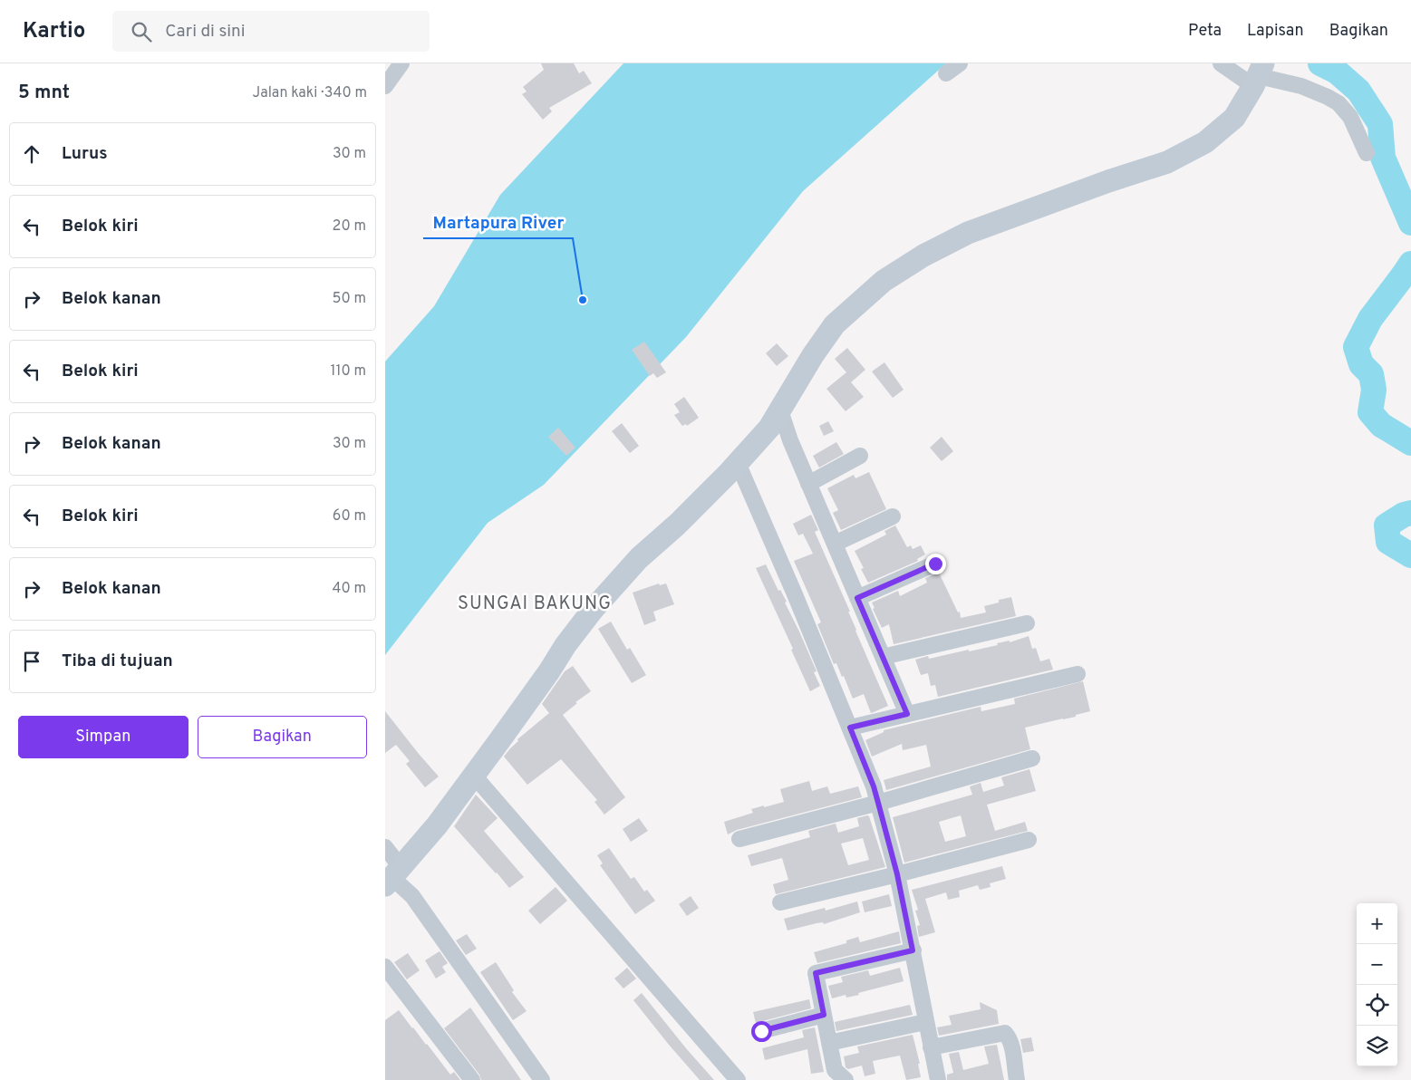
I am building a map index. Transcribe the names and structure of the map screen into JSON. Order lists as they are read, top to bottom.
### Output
{
  "districts": ["SUNGAI BAKUNG"],
  "places": ["Martapura River"],
  "page": {
    "header": "Kartio",
    "search": "Cari di sini",
    "nav": ["Peta", "Lapisan", "Bagikan"],
    "heading": ["5 mnt", "Jalan kaki · 340 m"],
    "list": [
      ["Lurus", "30 m"],
      ["Belok kiri", "20 m"],
      ["Belok kanan", "50 m"],
      ["Belok kiri", "110 m"],
      ["Belok kanan", "30 m"],
      ["Belok kiri", "60 m"],
      ["Belok kanan", "40 m"],
      "Tiba di tujuan"
    ],
    "buttons": ["Simpan", "Bagikan"],
    "map_buttons": ["+", "−"]
  }
}
